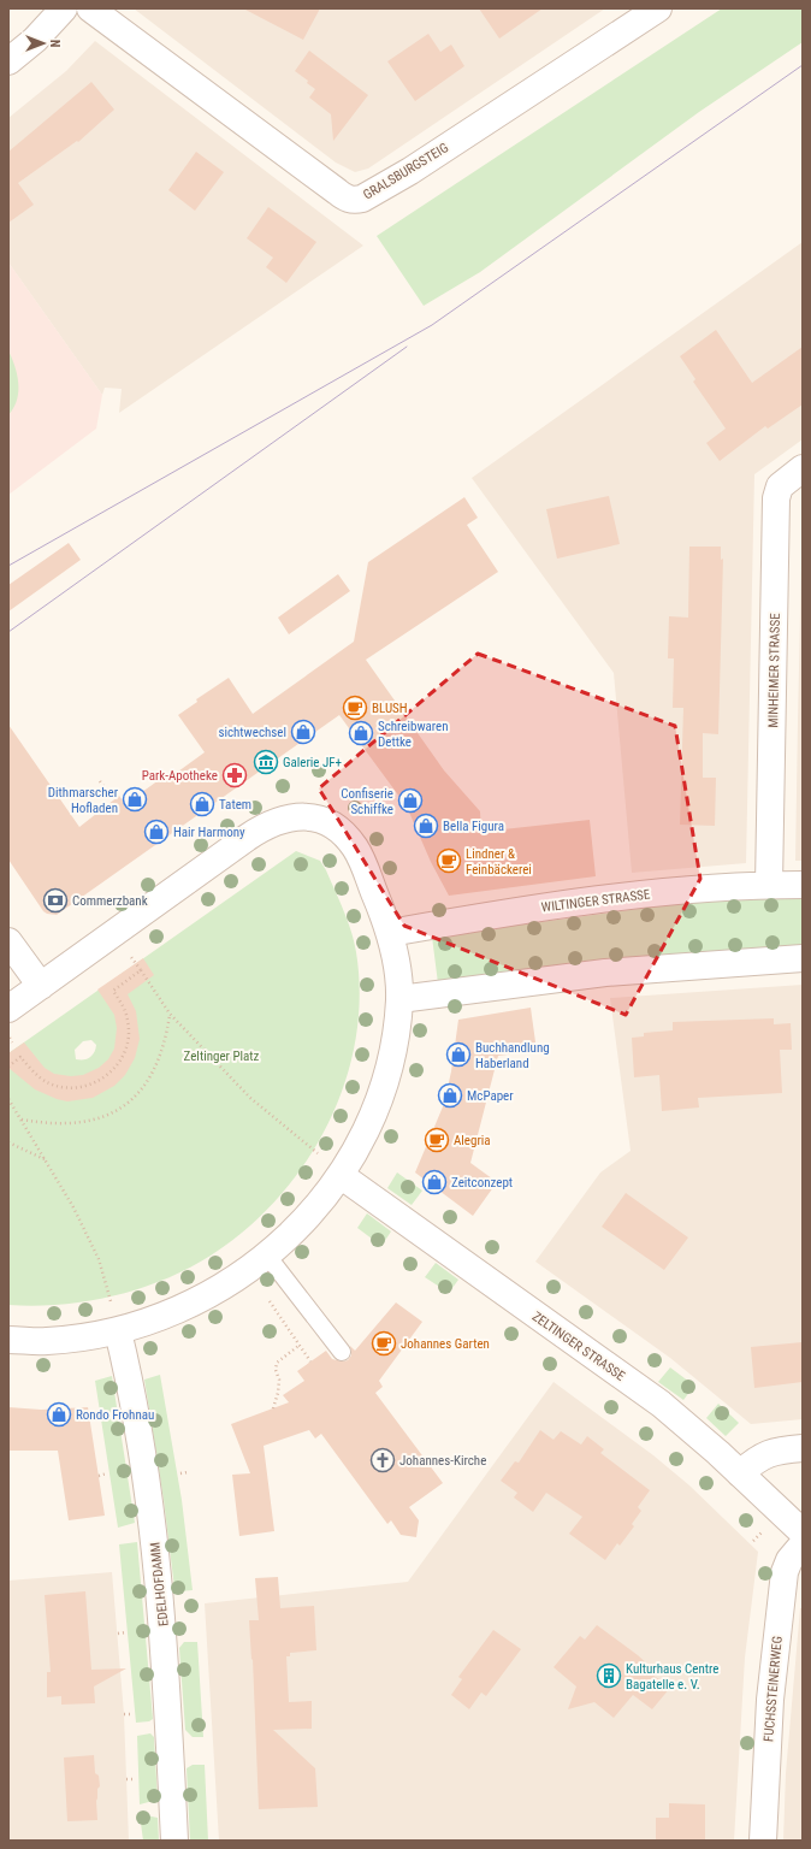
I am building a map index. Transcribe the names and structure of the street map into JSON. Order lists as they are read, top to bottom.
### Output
{
  "streets": {
    "street": [
      "GRALSBURGSTEIG",
      "MINHEIMER STRASSE",
      "WILTINGER STRASSE",
      "ZELTINGER STRASSE",
      "EDELHOFDAMM",
      "FUCHSSTEINERWEG"
    ]
  },
  "crossings": [
    ["MINHEIMER STRASSE", "WILTINGER STRASSE"]
  ],
  "parks": ["Zeltinger Platz"],
  "places": {
    "cafe": [
      "BLUSH",
      "Lindner & Feinbäckerei",
      "Alegria",
      "Johannes Garten"
    ],
    "shop": [
      "sichtwechsel",
      "Schreibwaren Dettke",
      "Dithmarscher Hofladen",
      "Confiserie Schiffke",
      "Tatem",
      "Bella Figura",
      "Hair Harmony",
      "Buchhandlung Haberland",
      "McPaper",
      "Zeitconzept",
      "Rondo Frohnau"
    ],
    "museum": ["Galerie JF+"],
    "pharmacy": ["Park-Apotheke"],
    "bank": ["Commerzbank"],
    "church": ["Johannes-Kirche"],
    "building": ["Kulturhaus Centre Bagatelle e. V."]
  },
  "north": "right"
}
